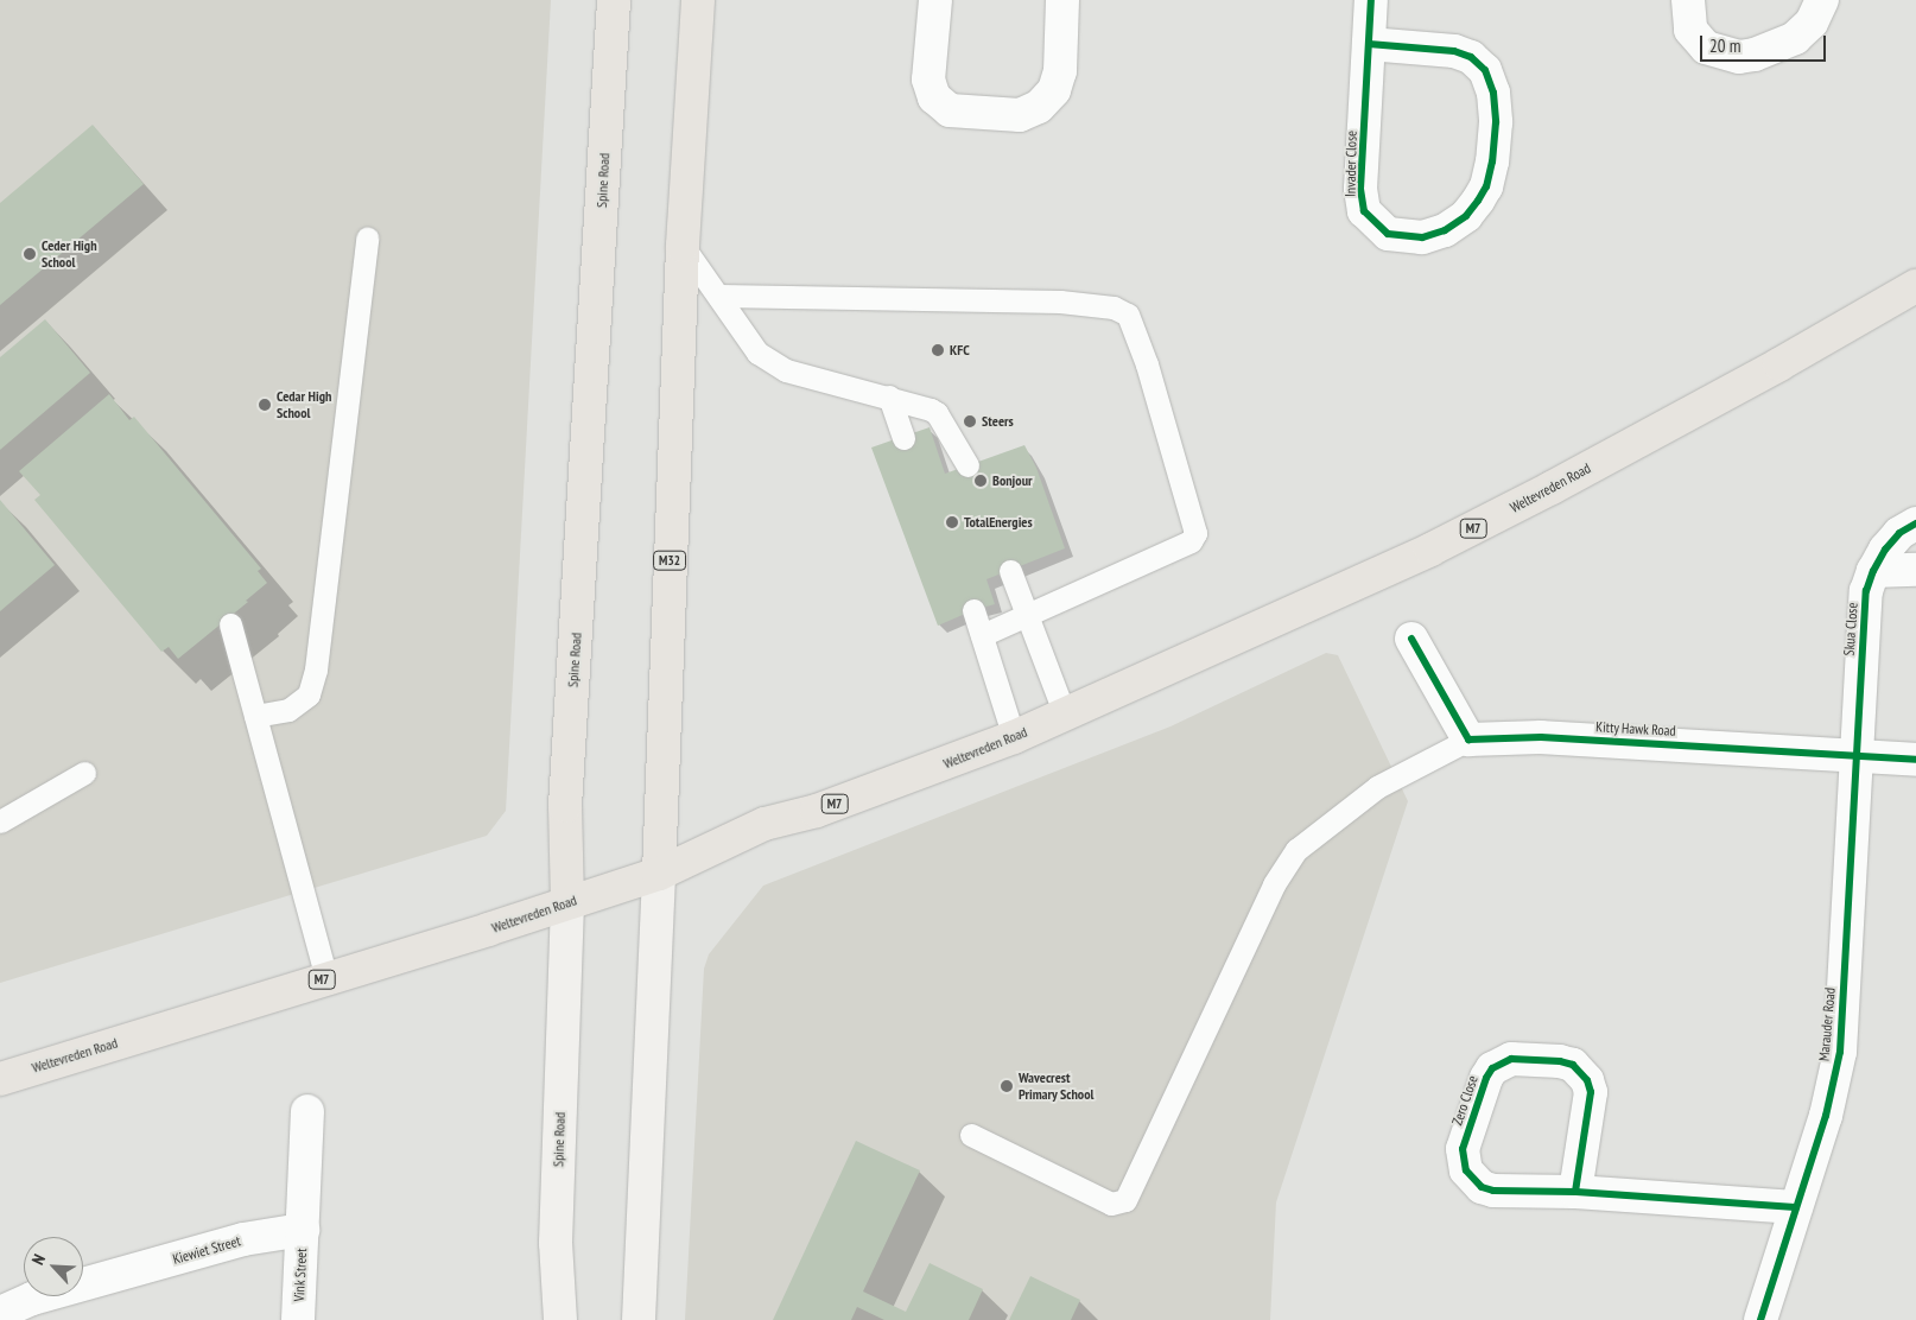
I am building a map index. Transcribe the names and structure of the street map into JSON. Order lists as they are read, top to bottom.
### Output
{
  "streets": {
    "main road": [
      "Spine Road",
      "Weltevreden Road",
      "M7",
      "M32"
    ],
    "street": [
      "Invader Close",
      "Skua Close",
      "Kitty Hawk Road",
      "Marauder Road",
      "Zero Close",
      "Kiewiet Street",
      "Vink Street"
    ]
  },
  "crossings": [
    ["Spine Road", "Weltevreden Road"],
    ["Weltevreden Road", "M32"],
    ["Skua Close", "Kitty Hawk Road"],
    ["Skua Close", "Marauder Road"],
    ["Kitty Hawk Road", "Marauder Road"],
    ["Marauder Road", "Zero Close"],
    ["Kiewiet Street", "Vink Street"]
  ],
  "places": [
    "Ceder High School",
    "KFC",
    "Cedar High School",
    "Steers",
    "Bonjour",
    "TotalEnergies",
    "Wavecrest Primary School"
  ],
  "scale_bar": "20 m",
  "north": "top left"
}
